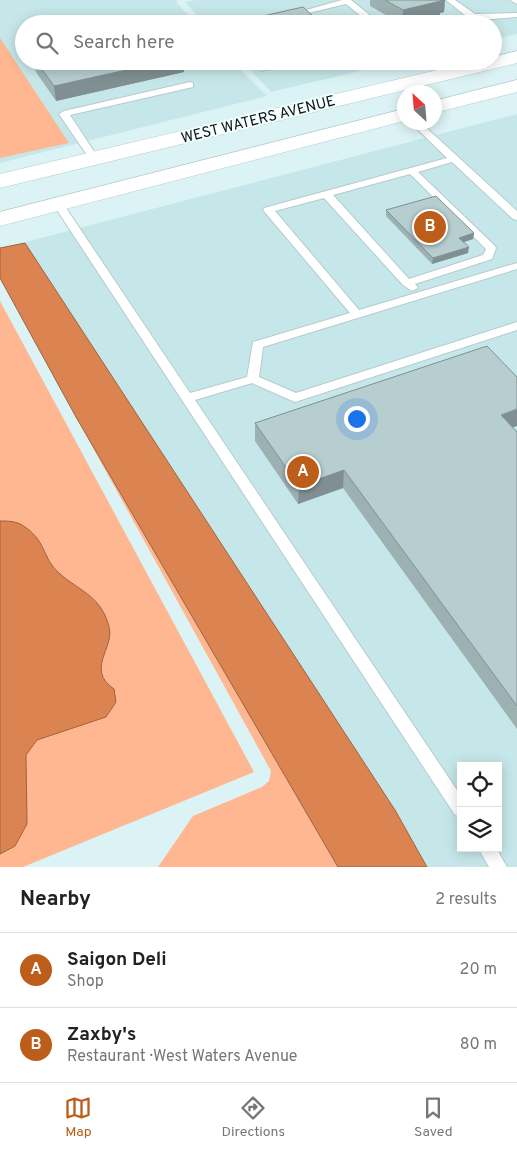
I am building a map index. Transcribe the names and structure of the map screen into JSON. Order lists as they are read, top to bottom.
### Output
{
  "streets": {
    "main road": ["WEST WATERS AVENUE"]
  },
  "north": "top left",
  "page": {
    "search": "Search here",
    "pins": ["B", "A"],
    "heading": ["Nearby", "2 results"],
    "list": [
      {
        "mark": "A",
        "name": "Saigon Deli",
        "note": "Shop",
        "value": "20 m"
      },
      {
        "mark": "B",
        "name": "Zaxby's",
        "note": "Restaurant · West Waters Avenue",
        "value": "80 m"
      }
    ],
    "nav": ["Map", "Directions", "Saved"]
  }
}
